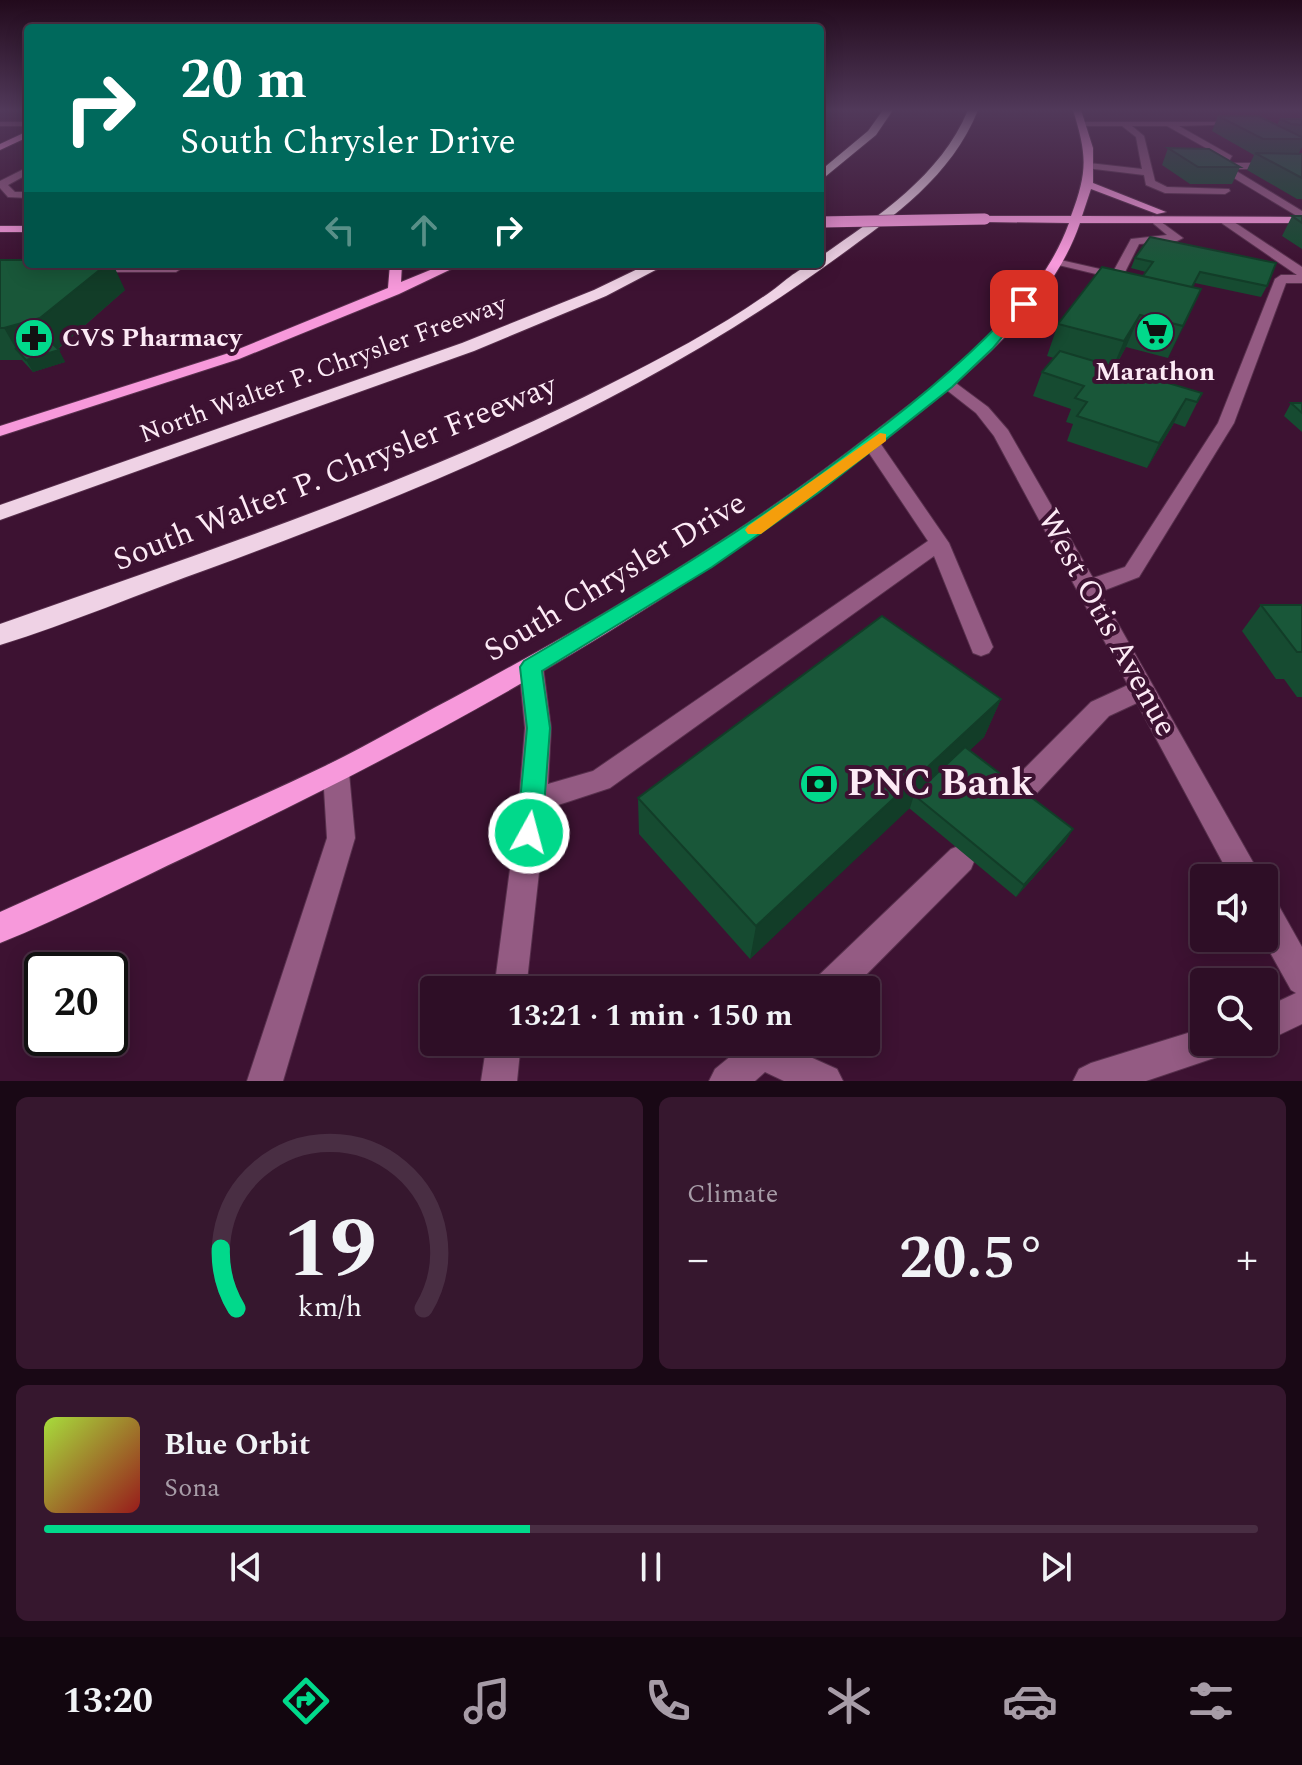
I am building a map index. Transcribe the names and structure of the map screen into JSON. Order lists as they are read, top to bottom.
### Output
{
  "streets": {
    "highway": ["North Walter P. Chrysler Freeway", "South Walter P. Chrysler Freeway"],
    "main road": ["South Chrysler Drive"],
    "street": ["West Otis Avenue"]
  },
  "crossings": [
    ["South Chrysler Drive", "West Otis Avenue"]
  ],
  "places": {
    "supermarket": ["Marathon"],
    "pharmacy": ["CVS Pharmacy"],
    "bank": ["PNC Bank"]
  },
  "page": {
    "turn": ["20 m", "South Chrysler Drive"],
    "limit": "20",
    "trip": "13:21 · 1 min · 150 m",
    "tile": "Climate",
    "heat": ["−", "20.5°", "+"],
    "song": ["Blue Orbit", "Sona"],
    "tabs": "13:20",
    "gauge": ["19", "km/h"]
  }
}
